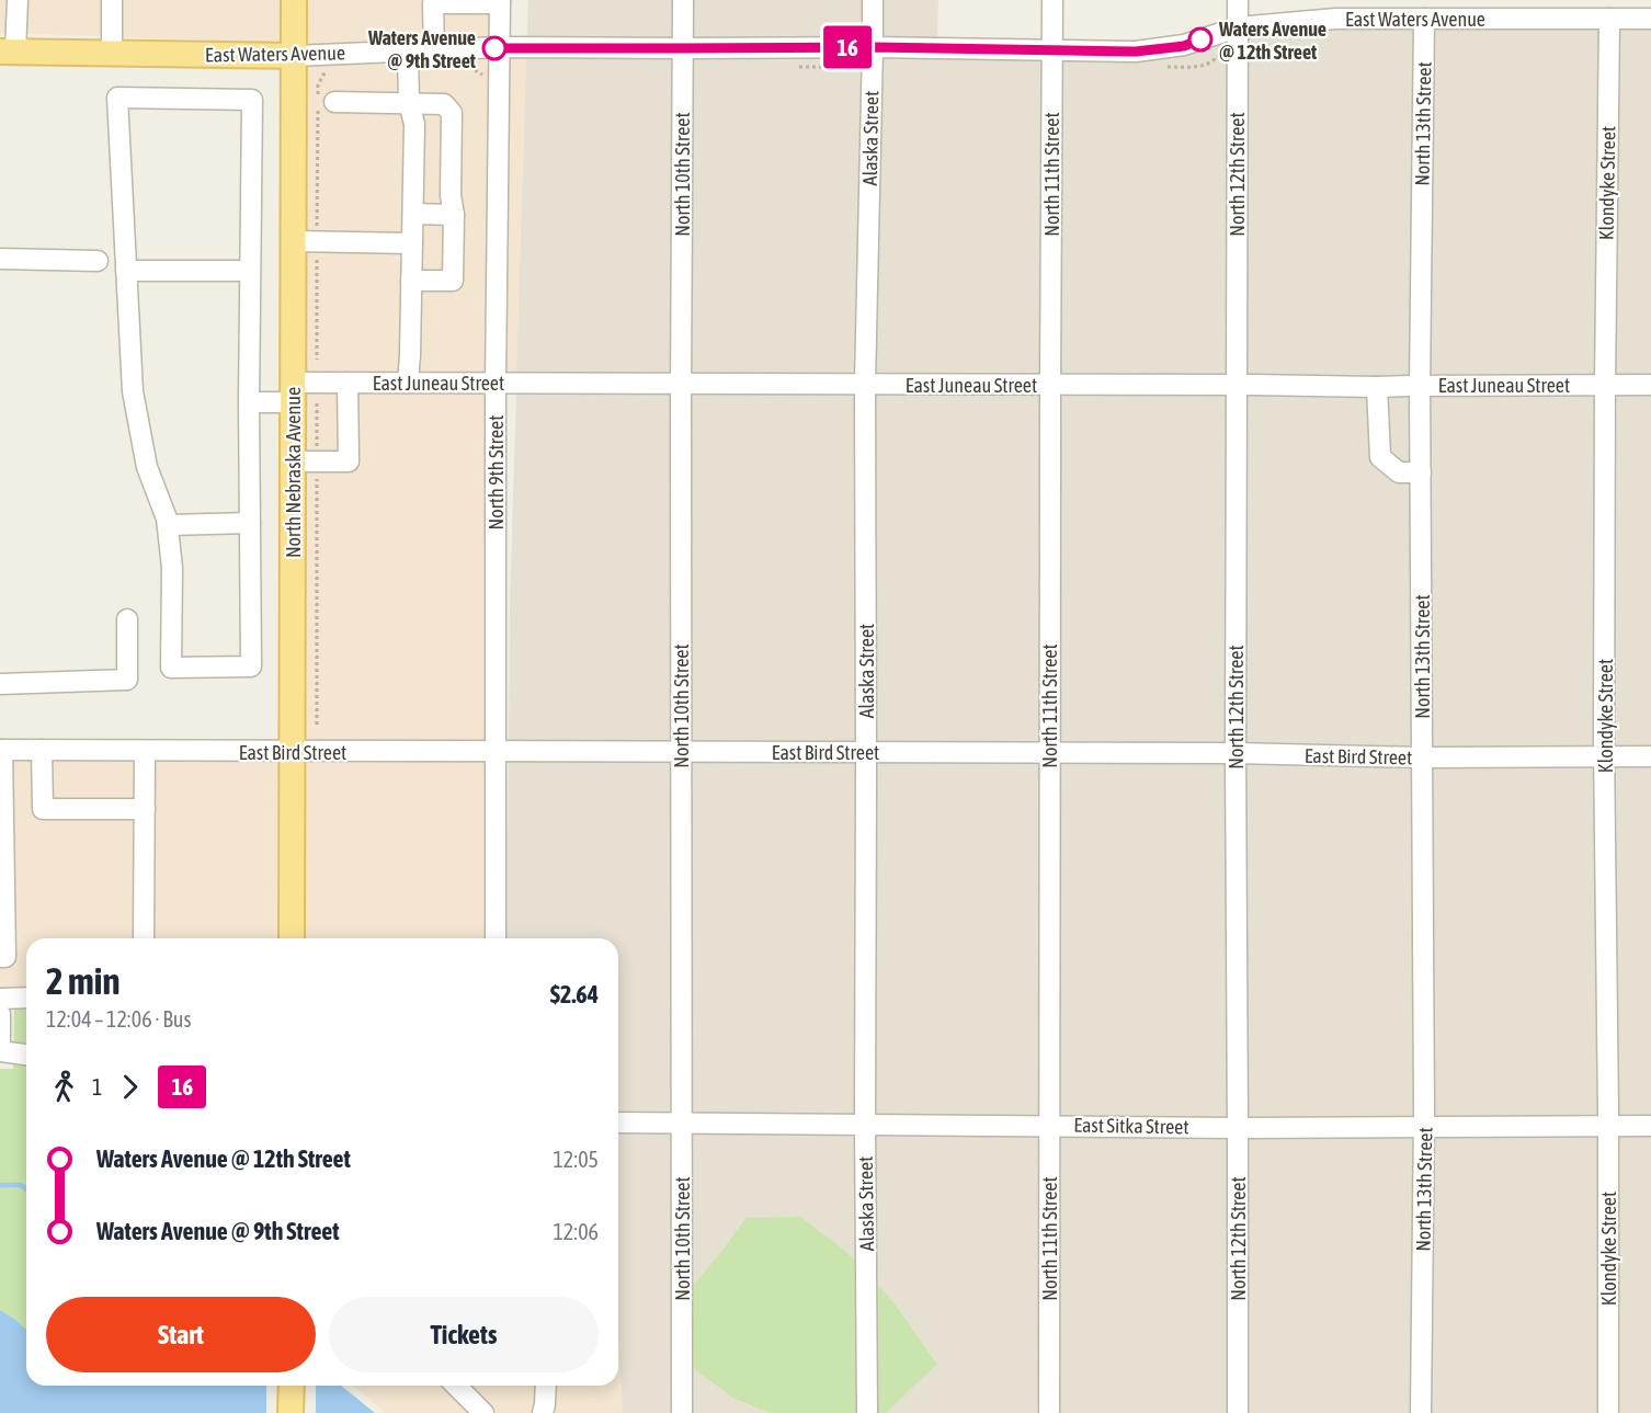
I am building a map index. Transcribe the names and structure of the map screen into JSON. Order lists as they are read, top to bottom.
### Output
{
  "streets": {
    "main road": ["East Waters Avenue", "North Nebraska Avenue"],
    "street": [
      "North 13th Street",
      "Alaska Street",
      "North 10th Street",
      "North 11th Street",
      "North 12th Street",
      "Klondyke Street",
      "East Juneau Street",
      "North 9th Street",
      "East Bird Street",
      "East Sitka Street"
    ]
  },
  "crossings": [
    ["East Waters Avenue", "North 13th Street"],
    ["East Waters Avenue", "Alaska Street"],
    ["East Waters Avenue", "North 10th Street"],
    ["East Waters Avenue", "North 11th Street"],
    ["East Waters Avenue", "North 12th Street"],
    ["East Waters Avenue", "Klondyke Street"],
    ["East Waters Avenue", "North Nebraska Avenue"],
    ["East Waters Avenue", "North 9th Street"],
    ["North 13th Street", "East Juneau Street"],
    ["North 13th Street", "East Bird Street"],
    ["North 13th Street", "East Sitka Street"],
    ["Alaska Street", "East Juneau Street"],
    ["Alaska Street", "East Bird Street"],
    ["Alaska Street", "East Sitka Street"],
    ["North 10th Street", "East Juneau Street"],
    ["North 10th Street", "East Bird Street"],
    ["North 10th Street", "East Sitka Street"],
    ["North 11th Street", "East Juneau Street"],
    ["North 11th Street", "East Bird Street"],
    ["North 11th Street", "East Sitka Street"],
    ["North 12th Street", "East Juneau Street"],
    ["North 12th Street", "East Bird Street"],
    ["North 12th Street", "East Sitka Street"],
    ["Klondyke Street", "East Juneau Street"],
    ["Klondyke Street", "East Bird Street"],
    ["Klondyke Street", "East Sitka Street"],
    ["East Juneau Street", "North Nebraska Avenue"],
    ["East Juneau Street", "North 9th Street"],
    ["North Nebraska Avenue", "East Bird Street"],
    ["North 9th Street", "East Bird Street"]
  ],
  "places": ["Waters Avenue @ 12th Street", "Waters Avenue @ 9th Street"],
  "lines": ["bus line 16"],
  "page": {
    "on_map": "16",
    "heading": ["2 min", "12:04 – 12:06 · Bus", "$2.64"],
    "legs": ["1", "16"],
    "list": [
      {
        "name": "Waters Avenue @ 12th Street",
        "value": "12:05"
      },
      {
        "name": "Waters Avenue @ 9th Street",
        "value": "12:06"
      }
    ],
    "buttons": ["Start", "Tickets"]
  }
}
